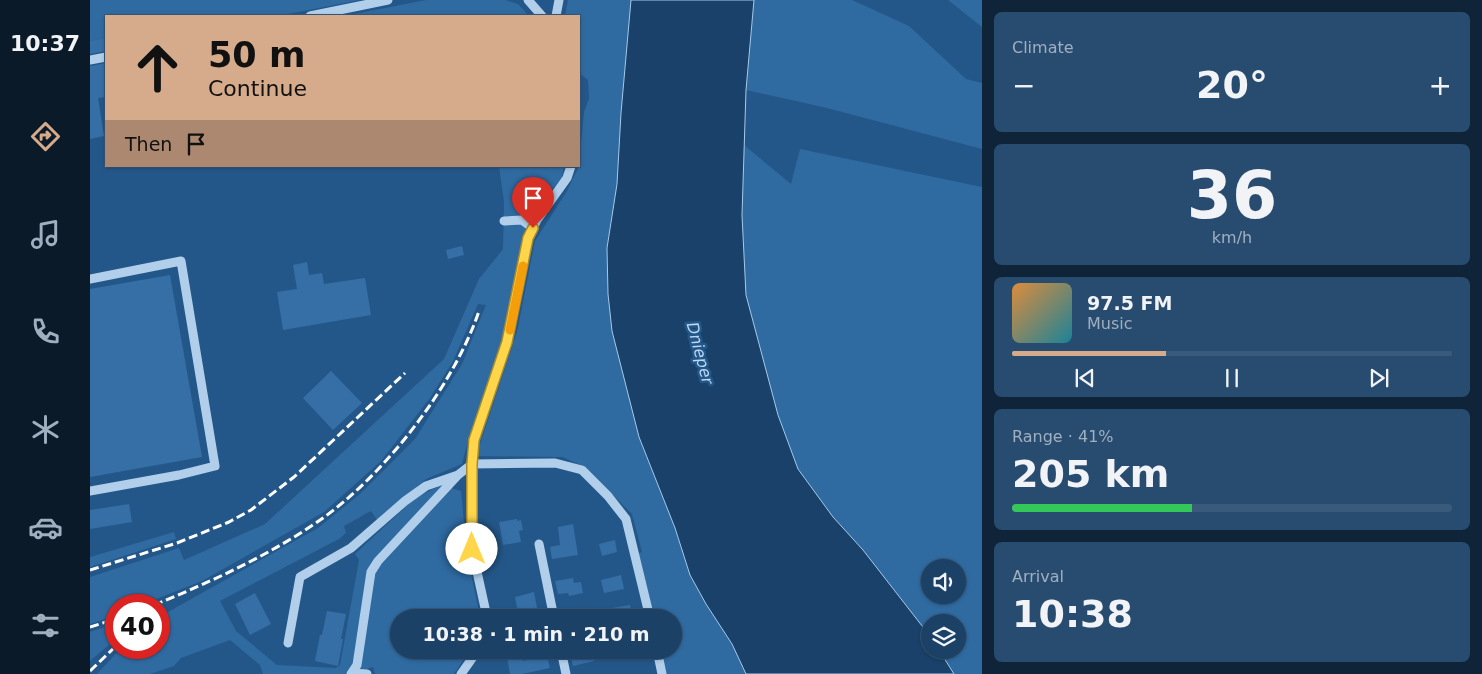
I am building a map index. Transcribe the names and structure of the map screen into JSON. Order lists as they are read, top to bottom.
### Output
{
  "water": ["Dnieper"],
  "page": {
    "tabs": "10:37",
    "tile": [
      "Climate",
      ["36", "km/h"],
      ["Range · 41%", "205 km"],
      ["Arrival", "10:38"]
    ],
    "turn": ["50 m", "Continue"],
    "heat": ["−", "20°", "+"],
    "then": "Then",
    "song": ["97.5 FM", "Music"],
    "limit": "40",
    "trip": "10:38 · 1 min · 210 m"
  }
}
